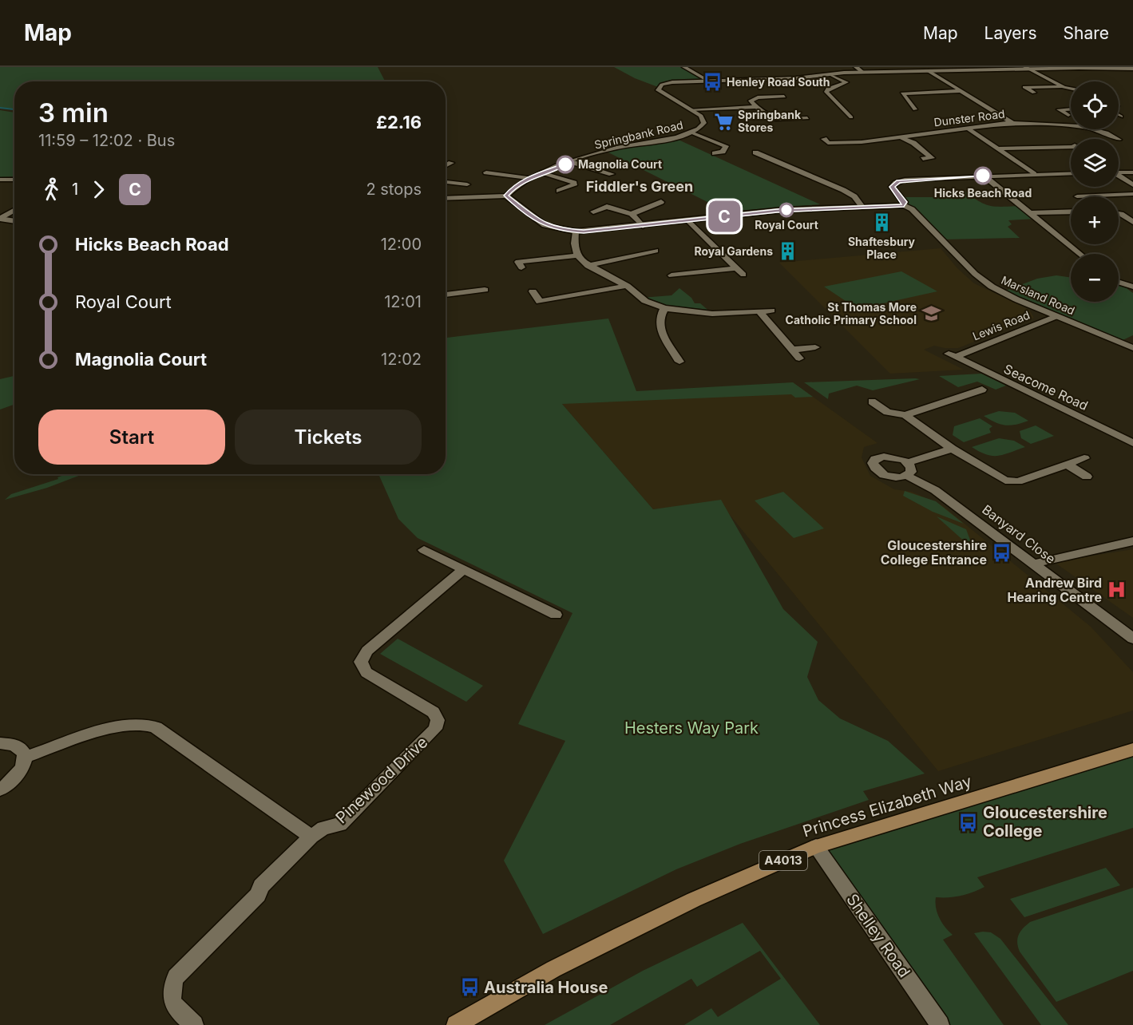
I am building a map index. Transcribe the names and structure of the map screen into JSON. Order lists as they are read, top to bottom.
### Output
{
  "streets": {
    "main road": ["Princess Elizabeth Way", "A4013"],
    "street": [
      "Dunster Road",
      "Springbank Road",
      "Marsland Road",
      "Lewis Road",
      "Seacome Road",
      "Banyard Close",
      "Pinewood Drive",
      "Shelley Road"
    ]
  },
  "crossings": [
    ["Dunster Road", "Springbank Road"],
    ["Marsland Road", "Lewis Road"],
    ["Lewis Road", "Seacome Road"],
    ["Princess Elizabeth Way", "Shelley Road"]
  ],
  "districts": ["Fiddler's Green"],
  "parks": ["Hesters Way Park"],
  "places": {
    "bus stop": [
      "Henley Road South",
      "Gloucestershire College Entrance",
      "Gloucestershire College",
      "Australia House"
    ],
    "supermarket": ["Springbank Stores"],
    "other": ["Magnolia Court", "Hicks Beach Road", "Royal Court"],
    "building": ["Shaftesbury Place", "Royal Gardens"],
    "school or university": ["St Thomas More Catholic Primary School"],
    "hospital": ["Andrew Bird Hearing Centre"]
  },
  "lines": ["bus line C"],
  "page": {
    "header": "Map",
    "nav": ["Map", "Layers", "Share"],
    "on_map": "C",
    "map_buttons": ["+", "−"],
    "heading": ["3 min", "11:59 – 12:02 · Bus", "£2.16"],
    "legs": ["1", "C", "2 stops"],
    "list": [
      {
        "name": "Hicks Beach Road",
        "value": "12:00"
      },
      {
        "name": "Royal Court",
        "value": "12:01"
      },
      {
        "name": "Magnolia Court",
        "value": "12:02"
      }
    ],
    "buttons": ["Start", "Tickets"]
  }
}
